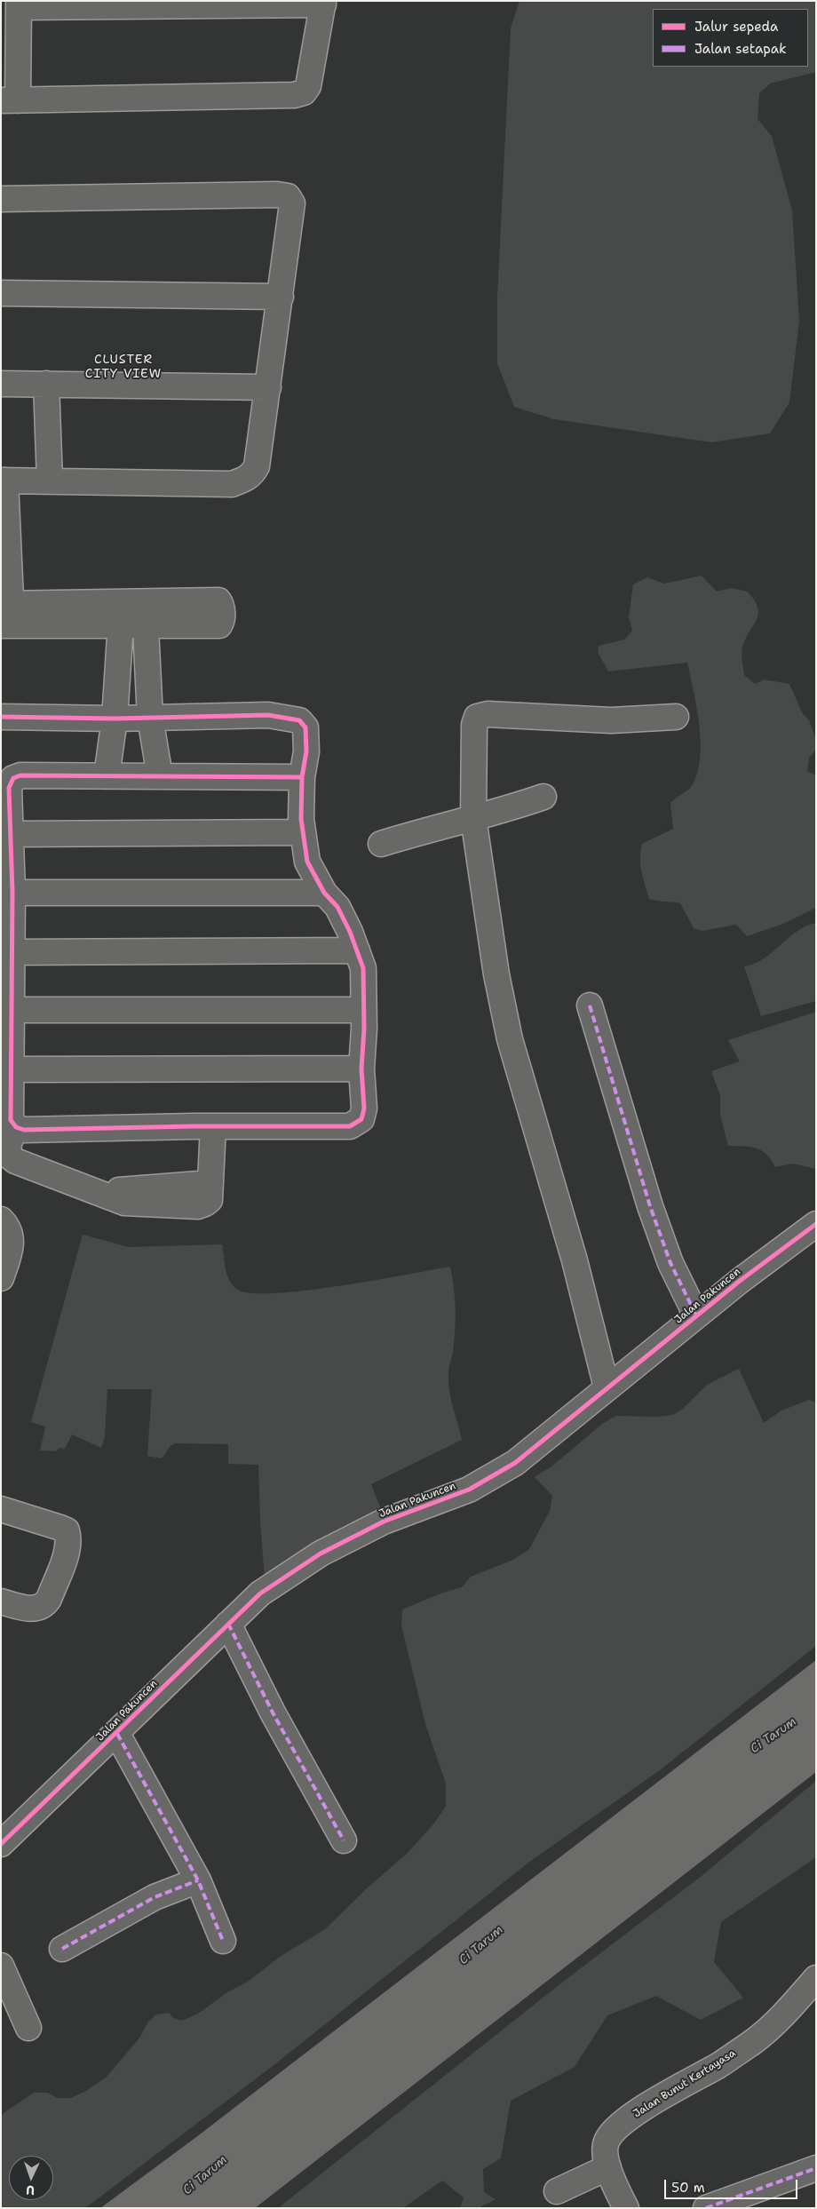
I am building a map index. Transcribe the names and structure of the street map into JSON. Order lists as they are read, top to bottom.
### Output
{
  "streets": {
    "street": ["Jalan Pakuncen", "Jalan Bunut Kertayasa"]
  },
  "districts": ["CLUSTER CITY VIEW"],
  "water": ["Ci Tarum"],
  "legend": ["Jalur sepeda", "Jalan setapak"],
  "scale_bar": "50 m",
  "north": "bottom"
}
